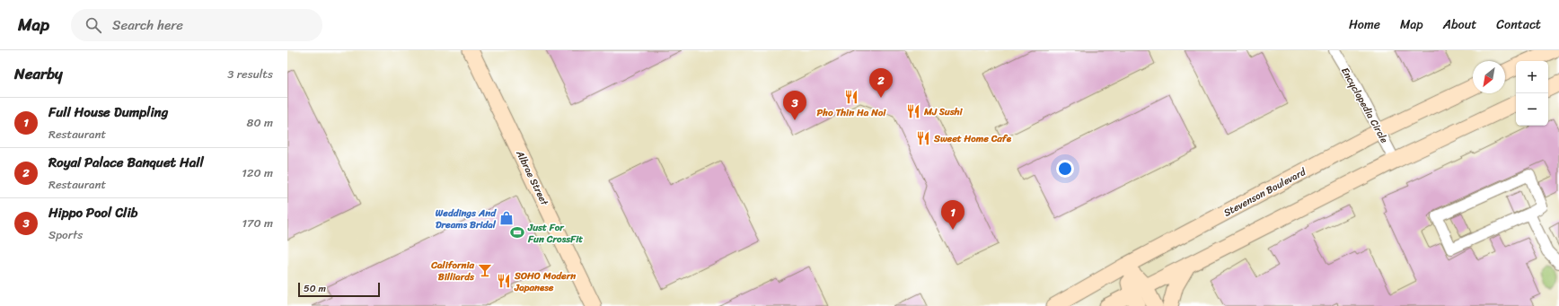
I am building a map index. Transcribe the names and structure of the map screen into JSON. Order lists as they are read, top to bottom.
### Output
{
  "streets": {
    "main road": ["Albrae Street", "Stevenson Boulevard"],
    "street": ["Encyclopedia Circle"]
  },
  "crossings": [
    ["Encyclopedia Circle", "Stevenson Boulevard"]
  ],
  "places": {
    "restaurant": [
      "Pho Thin Ha Noi",
      "MJ Sushi",
      "Sweet Home Cafe",
      "SOHO Modern Japanese"
    ],
    "shop": ["Weddings And Dreams Bridal"],
    "sports": ["Just For Fun CrossFit"],
    "bar": ["California Billiards"]
  },
  "scale_bar": "50 m",
  "north": "bottom left",
  "page": {
    "header": "Map",
    "search": "Search here",
    "nav": [
      "Home",
      "Map",
      "About",
      "Contact"
    ],
    "heading": ["Nearby", "3 results"],
    "map_buttons": ["+", "−"],
    "pins": ["2", "3", "1"],
    "list": [
      {
        "mark": "1",
        "name": "Full House Dumpling",
        "note": "Restaurant",
        "value": "80 m"
      },
      {
        "mark": "2",
        "name": "Royal Palace Banquet Hall",
        "note": "Restaurant",
        "value": "120 m"
      },
      {
        "mark": "3",
        "name": "Hippo Pool Clib",
        "note": "Sports",
        "value": "170 m"
      }
    ],
    "scale": "50 m"
  }
}
